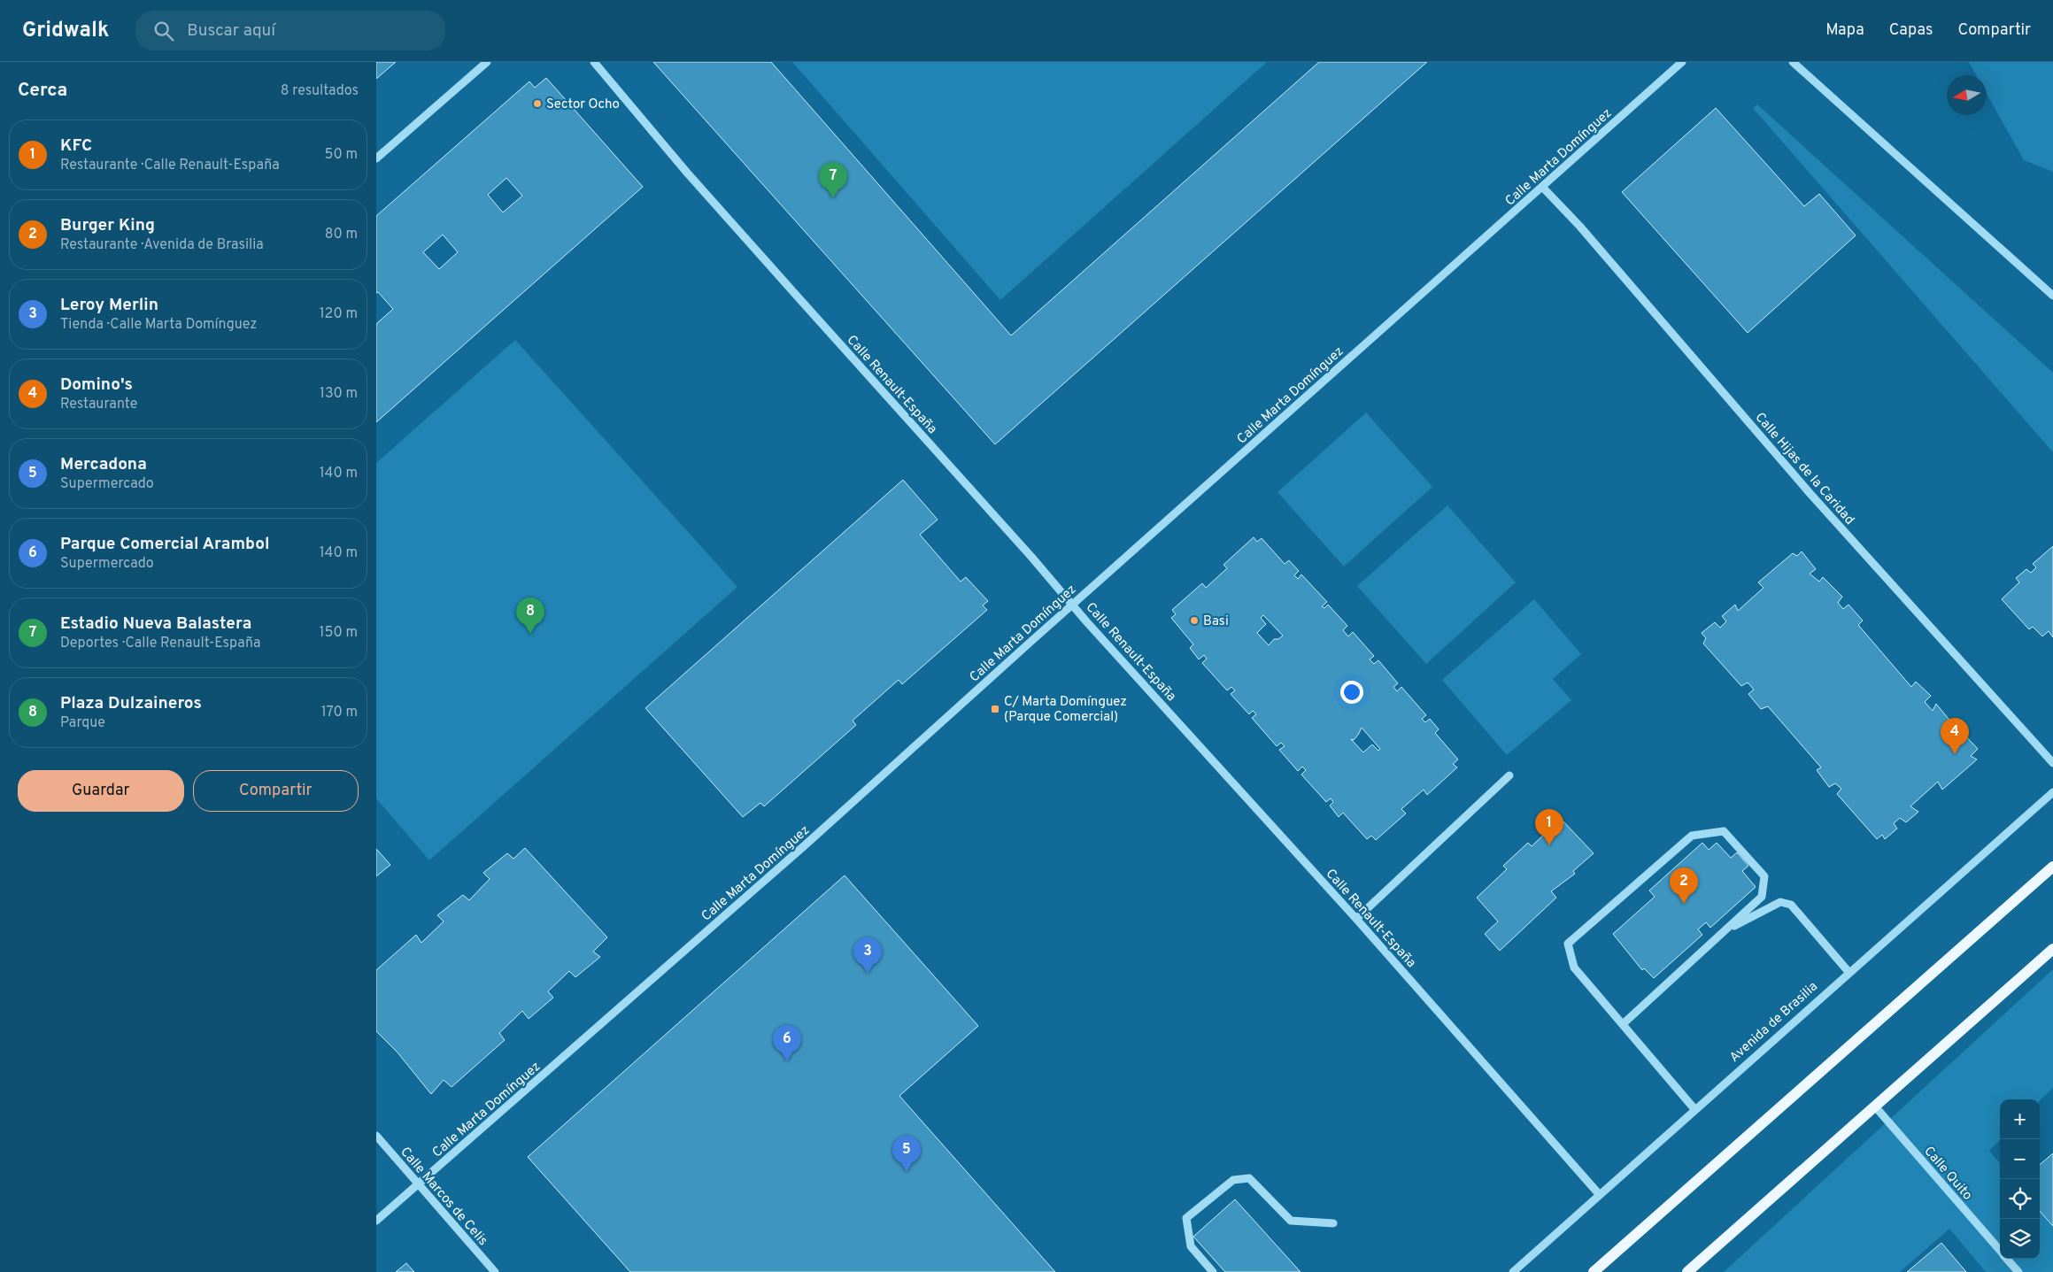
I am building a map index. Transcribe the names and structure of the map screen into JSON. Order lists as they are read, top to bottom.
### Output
{
  "streets": {
    "street": [
      "Calle Marta Domínguez",
      "Calle Renault-España",
      "Calle Hijas de la Caridad",
      "Avenida de Brasilia",
      "Calle Quito",
      "Calle Marcos de Celis"
    ]
  },
  "crossings": [
    ["Calle Marta Domínguez", "Calle Renault-España"],
    ["Calle Marta Domínguez", "Calle Hijas de la Caridad"],
    ["Calle Marta Domínguez", "Calle Marcos de Celis"],
    ["Calle Renault-España", "Avenida de Brasilia"]
  ],
  "places": {
    "other": ["Sector Ocho", "Basi"],
    "transit": ["C/ Marta Domínguez (Parque Comercial)"]
  },
  "north": "left",
  "page": {
    "header": "Gridwalk",
    "search": "Buscar aquí",
    "nav": ["Mapa", "Capas", "Compartir"],
    "heading": ["Cerca", "8 resultados"],
    "list": [
      {
        "mark": "1",
        "name": "KFC",
        "note": "Restaurante · Calle Renault-España",
        "value": "50 m"
      },
      {
        "mark": "2",
        "name": "Burger King",
        "note": "Restaurante · Avenida de Brasilia",
        "value": "80 m"
      },
      {
        "mark": "3",
        "name": "Leroy Merlin",
        "note": "Tienda · Calle Marta Domínguez",
        "value": "120 m"
      },
      {
        "mark": "4",
        "name": "Domino's",
        "note": "Restaurante",
        "value": "130 m"
      },
      {
        "mark": "5",
        "name": "Mercadona",
        "note": "Supermercado",
        "value": "140 m"
      },
      {
        "mark": "6",
        "name": "Parque Comercial Arambol",
        "note": "Supermercado",
        "value": "140 m"
      },
      {
        "mark": "7",
        "name": "Estadio Nueva Balastera",
        "note": "Deportes · Calle Renault-España",
        "value": "150 m"
      },
      {
        "mark": "8",
        "name": "Plaza Dulzaineros",
        "note": "Parque",
        "value": "170 m"
      }
    ],
    "pins": [
      "7",
      "8",
      "4",
      "1",
      "2",
      "3",
      "6",
      "5"
    ],
    "buttons": ["Guardar", "Compartir"],
    "map_buttons": ["+", "−"]
  }
}
